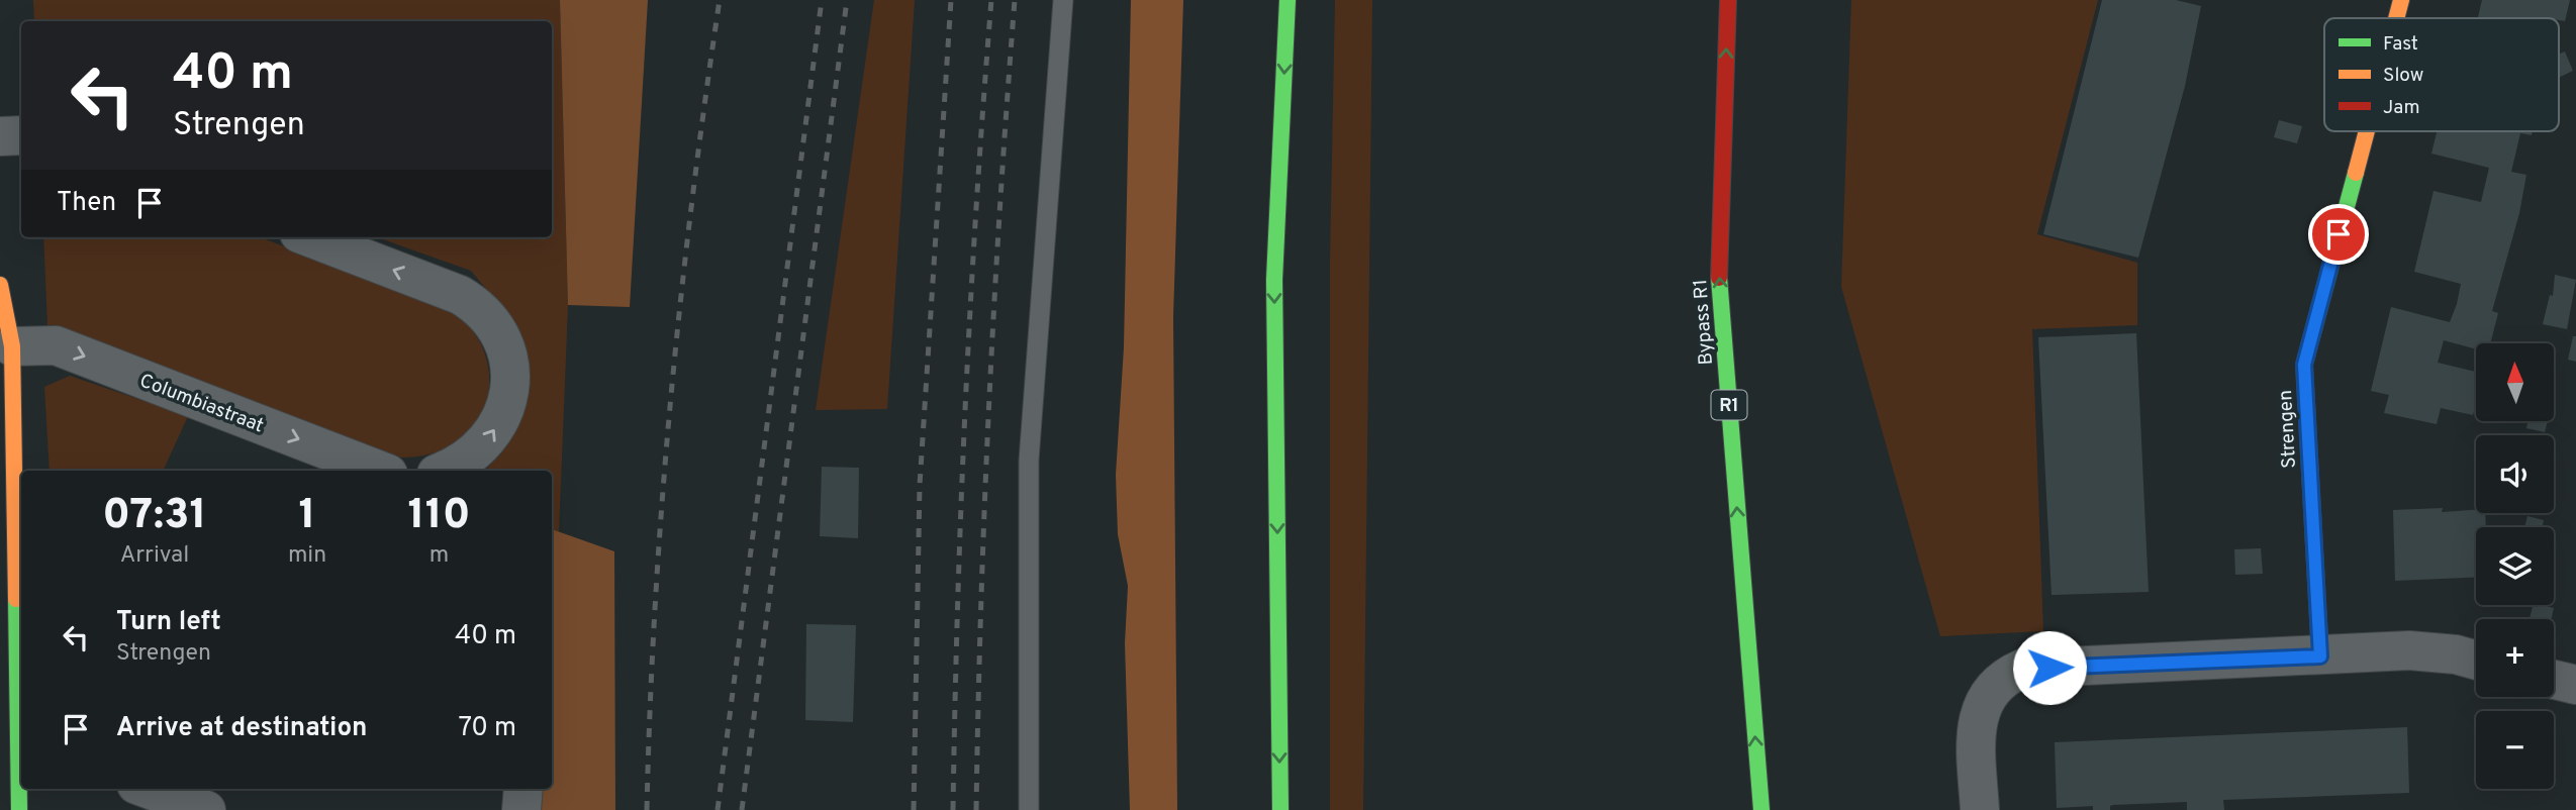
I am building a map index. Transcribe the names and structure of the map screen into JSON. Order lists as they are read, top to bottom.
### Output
{
  "streets": {
    "main road": ["Bypass R1", "R1", "Strengen"],
    "street": ["Columbiastraat"]
  },
  "one_way": ["Bypass R1", "Columbiastraat"],
  "legend": ["Fast", "Slow", "Jam"],
  "north": "top",
  "page": {
    "turn": ["40 m", "Strengen"],
    "then": "Then",
    "map_buttons": ["+", "−"],
    "eta": [
      "07:31",
      "Arrival",
      "1",
      "min",
      "110",
      "m"
    ],
    "list": [
      {
        "name": "Turn left",
        "note": "Strengen",
        "value": "40 m"
      },
      {
        "name": "Arrive at destination",
        "value": "70 m"
      }
    ]
  }
}
